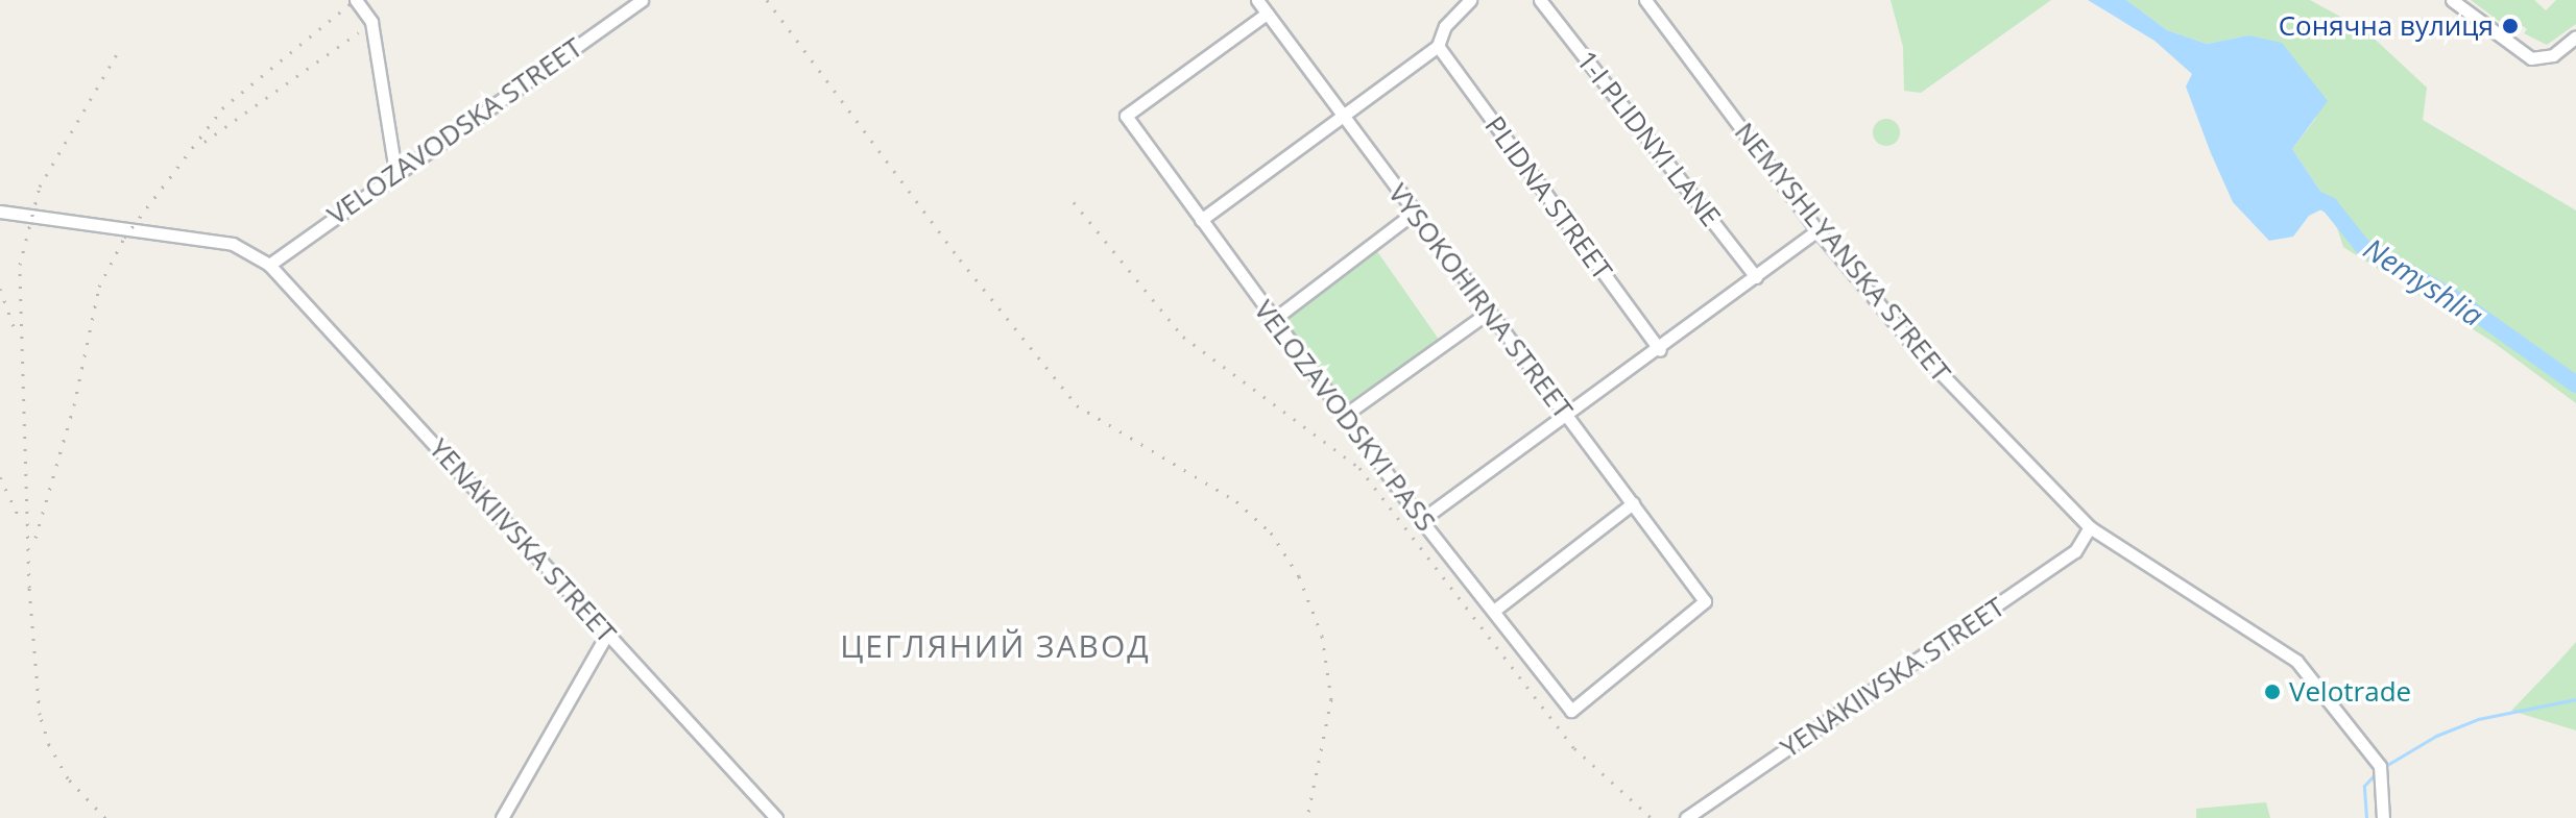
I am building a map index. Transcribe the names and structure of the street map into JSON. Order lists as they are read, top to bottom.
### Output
{
  "streets": {
    "street": [
      "VELOZAVODSKA STREET",
      "1-I PLIDNYI LANE",
      "PLIDNA STREET",
      "NEMYSHLYANSKA STREET",
      "VYSOKOHIRNA STREET",
      "VELOZAVODSKYI PASS",
      "YENAKIIVSKA STREET"
    ]
  },
  "crossings": [
    ["VELOZAVODSKA STREET", "YENAKIIVSKA STREET"],
    ["NEMYSHLYANSKA STREET", "YENAKIIVSKA STREET"],
    ["VYSOKOHIRNA STREET", "VELOZAVODSKYI PASS"]
  ],
  "districts": ["ЦЕГЛЯНИЙ ЗАВОД"],
  "water": ["Nemyshlia"],
  "places": ["Сонячна вулиця", "Velotrade"]
}
